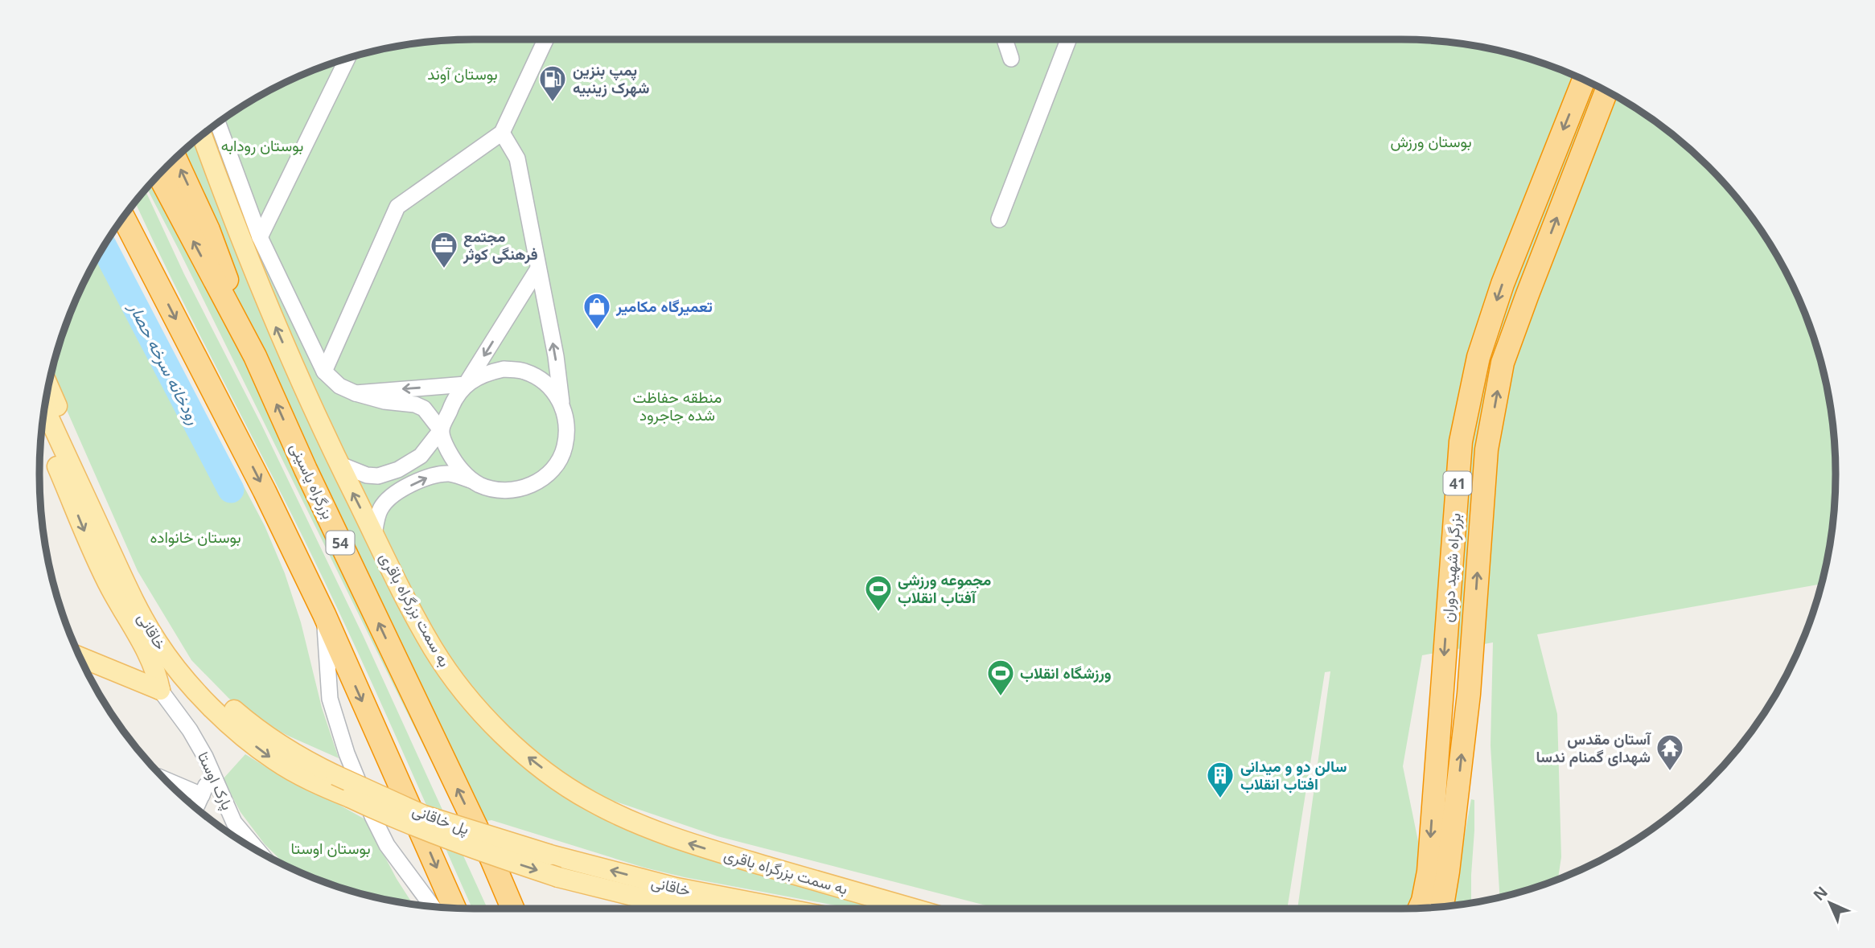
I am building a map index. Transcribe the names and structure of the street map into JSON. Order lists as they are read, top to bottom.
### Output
{
  "streets": {
    "highway": [
      "بزرگراه یاسینی",
      "41",
      "54",
      "بزرگراه شهید دوران"
    ],
    "main road": ["به سمت بزرگراه باقری", "خاقانی", "پل خاقانی"],
    "street": ["پارک اوستا"]
  },
  "crossings": [
    ["خاقانی", "پل خاقانی"]
  ],
  "one_way": ["به سمت بزرگراه باقری"],
  "water": ["رودخانه سرخه حصار"],
  "parks": [
    "بوستان آوند",
    "بوستان ورزش",
    "بوستان رودابه",
    "منطقه حفاظت شده جاجرود",
    "بوستان خانواده",
    "بوستان اوستا"
  ],
  "places": {
    "fuel station": ["پمپ بنزین شهرک زینبیه"],
    "office": ["مجتمع فرهنگی کوثر"],
    "shop": ["تعمیرگاه مکامیر"],
    "sports": ["مجموعه ورزشی آفتاب انقلاب", "ورزشگاه انقلاب"],
    "temple": ["آستان مقدس شهدای گمنام ندسا"],
    "building": ["سالن دو و میدانی افتاب انقلاب"]
  },
  "north": "top left"
}
